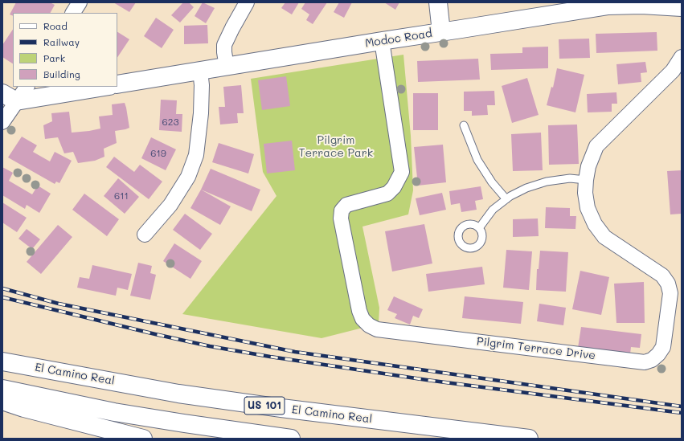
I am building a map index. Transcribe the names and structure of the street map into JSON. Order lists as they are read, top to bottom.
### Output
{
  "streets": {
    "main road": ["Modoc Road", "El Camino Real", "US 101"],
    "street": ["Pilgrim Terrace Drive"]
  },
  "crossings": [
    ["Modoc Road", "Pilgrim Terrace Drive"]
  ],
  "parks": ["Pilgrim Terrace Park"],
  "house_numbers": ["623", "619", "611"],
  "legend": [
    "Road",
    "Railway",
    "Park",
    "Building"
  ]
}
